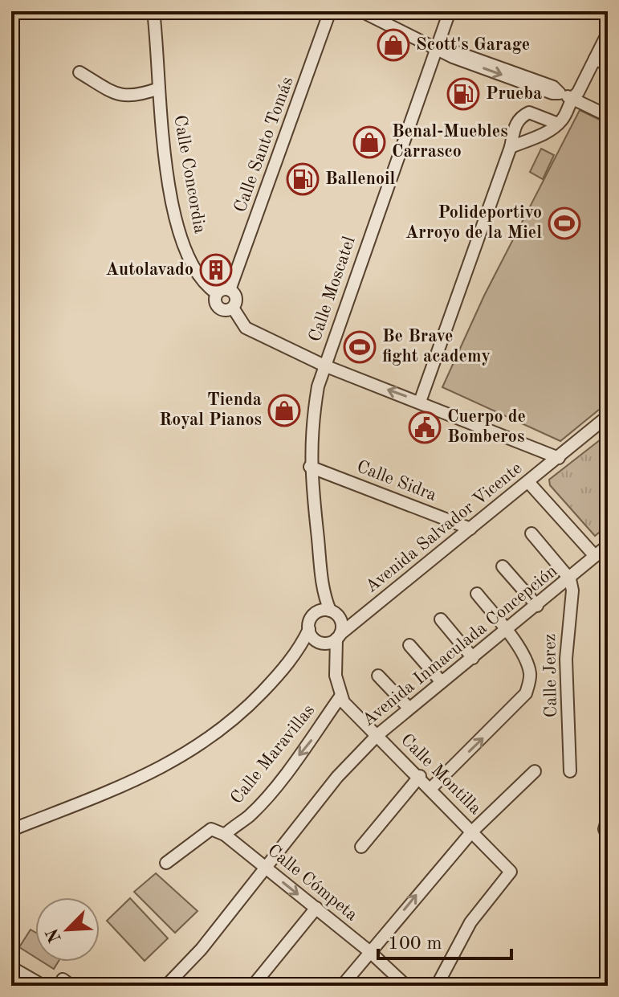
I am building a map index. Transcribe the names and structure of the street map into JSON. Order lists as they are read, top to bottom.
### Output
{
  "streets": {
    "street": [
      "Calle Santo Tomás",
      "Calle Concordia",
      "Calle Moscatel",
      "Calle Sidra",
      "Avenida Salvador Vicente",
      "Avenida Inmaculada Concepción",
      "Calle Jerez",
      "Calle Maravillas",
      "Calle Montilla",
      "Calle Cómpeta"
    ]
  },
  "crossings": [
    ["Calle Santo Tomás", "Calle Concordia"],
    ["Calle Moscatel", "Calle Sidra"],
    ["Calle Moscatel", "Avenida Salvador Vicente"],
    ["Calle Sidra", "Avenida Salvador Vicente"],
    ["Avenida Inmaculada Concepción", "Calle Jerez"],
    ["Avenida Inmaculada Concepción", "Calle Montilla"],
    ["Avenida Inmaculada Concepción", "Calle Cómpeta"],
    ["Calle Maravillas", "Calle Montilla"],
    ["Calle Maravillas", "Calle Cómpeta"]
  ],
  "places": {
    "shop": ["Scott's Garage", "Benal-Muebles Carrasco", "Tienda Royal Pianos"],
    "fuel station": ["Prueba", "Ballenoil"],
    "sports": ["Polideportivo Arroyo de la Miel", "Be Brave fight academy"],
    "building": ["Autolavado"],
    "public building": ["Cuerpo de Bomberos"]
  },
  "scale_bar": "100 m",
  "north": "bottom left"
}
